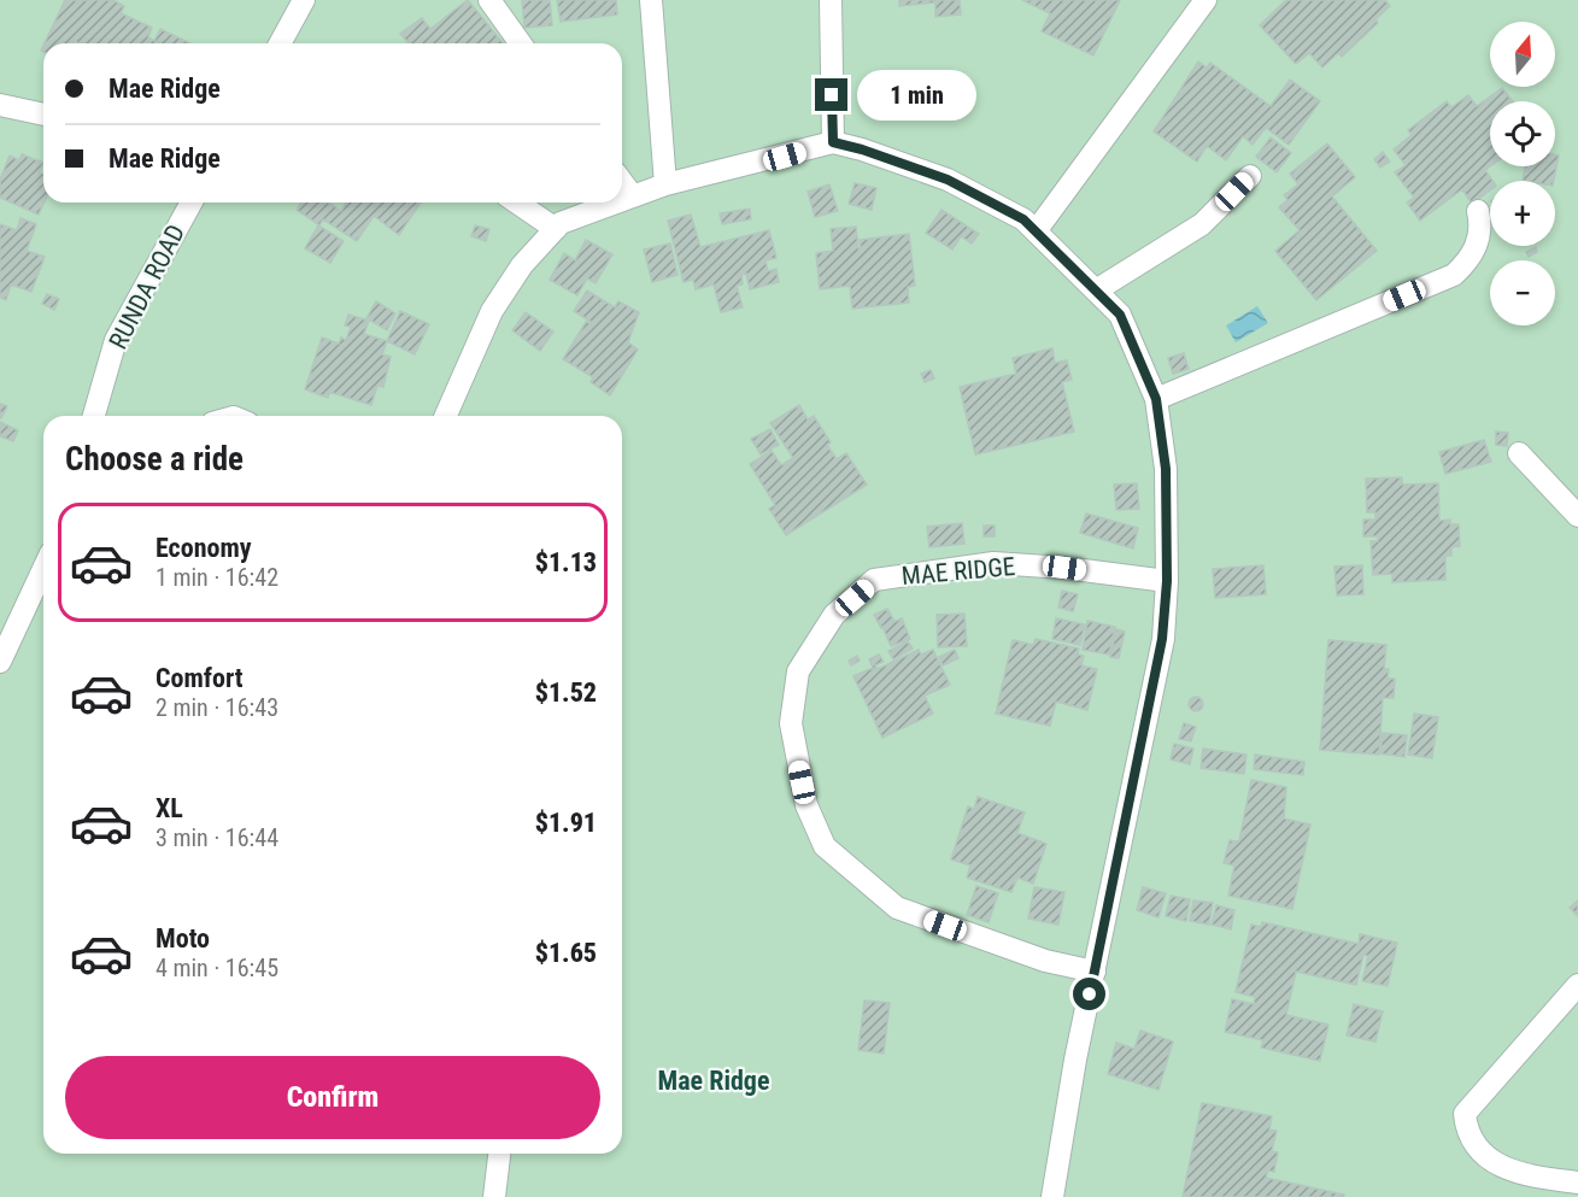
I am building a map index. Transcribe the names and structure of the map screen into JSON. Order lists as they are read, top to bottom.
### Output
{
  "streets": {
    "street": ["RUNDA ROAD", "MAE RIDGE"]
  },
  "districts": ["Mae Ridge"],
  "north": "top",
  "page": {
    "map_buttons": ["+", "−"],
    "banner": ["Mae Ridge", "Mae Ridge"],
    "bubble": "1 min",
    "heading": "Choose a ride",
    "list": [
      {
        "name": "Economy",
        "note": "1 min · 16:42",
        "value": "$1.13"
      },
      {
        "name": "Comfort",
        "note": "2 min · 16:43",
        "value": "$1.52"
      },
      {
        "name": "XL",
        "note": "3 min · 16:44",
        "value": "$1.91"
      },
      {
        "name": "Moto",
        "note": "4 min · 16:45",
        "value": "$1.65"
      }
    ],
    "buttons": "Confirm"
  }
}
